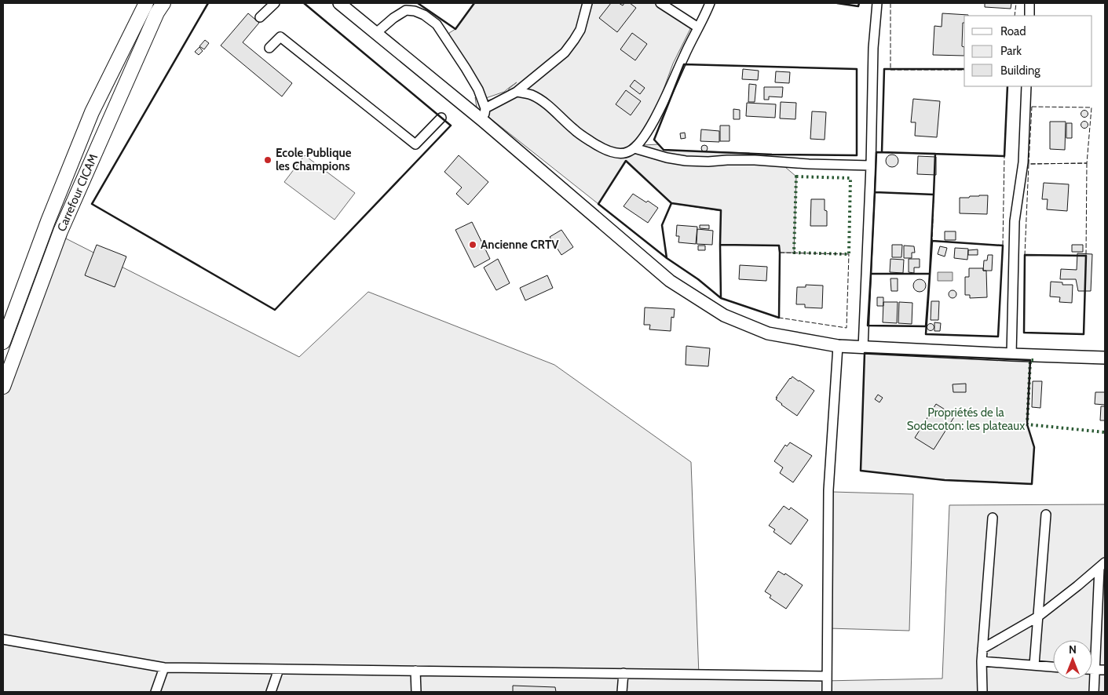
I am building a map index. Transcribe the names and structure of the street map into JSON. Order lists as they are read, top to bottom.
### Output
{
  "streets": {
    "main road": ["Carrefour CICAM"]
  },
  "parks": ["Propriétés de la Sodecoton: les plateaux"],
  "places": ["Ecole Publique les Champions", "Ancienne CRTV"],
  "legend": ["Road", "Park", "Building"],
  "north": "top"
}
